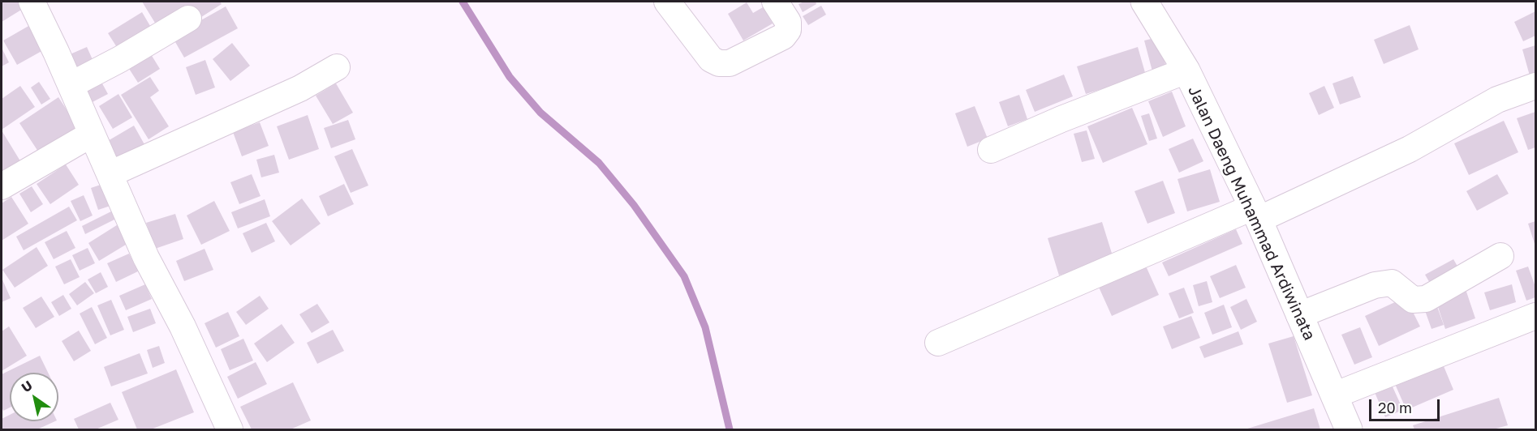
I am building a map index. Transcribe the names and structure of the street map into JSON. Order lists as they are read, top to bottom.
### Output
{
  "streets": {
    "main road": ["Jalan Daeng Muhammad Ardiwinata"]
  },
  "scale_bar": "20 m",
  "north": "top left"
}
